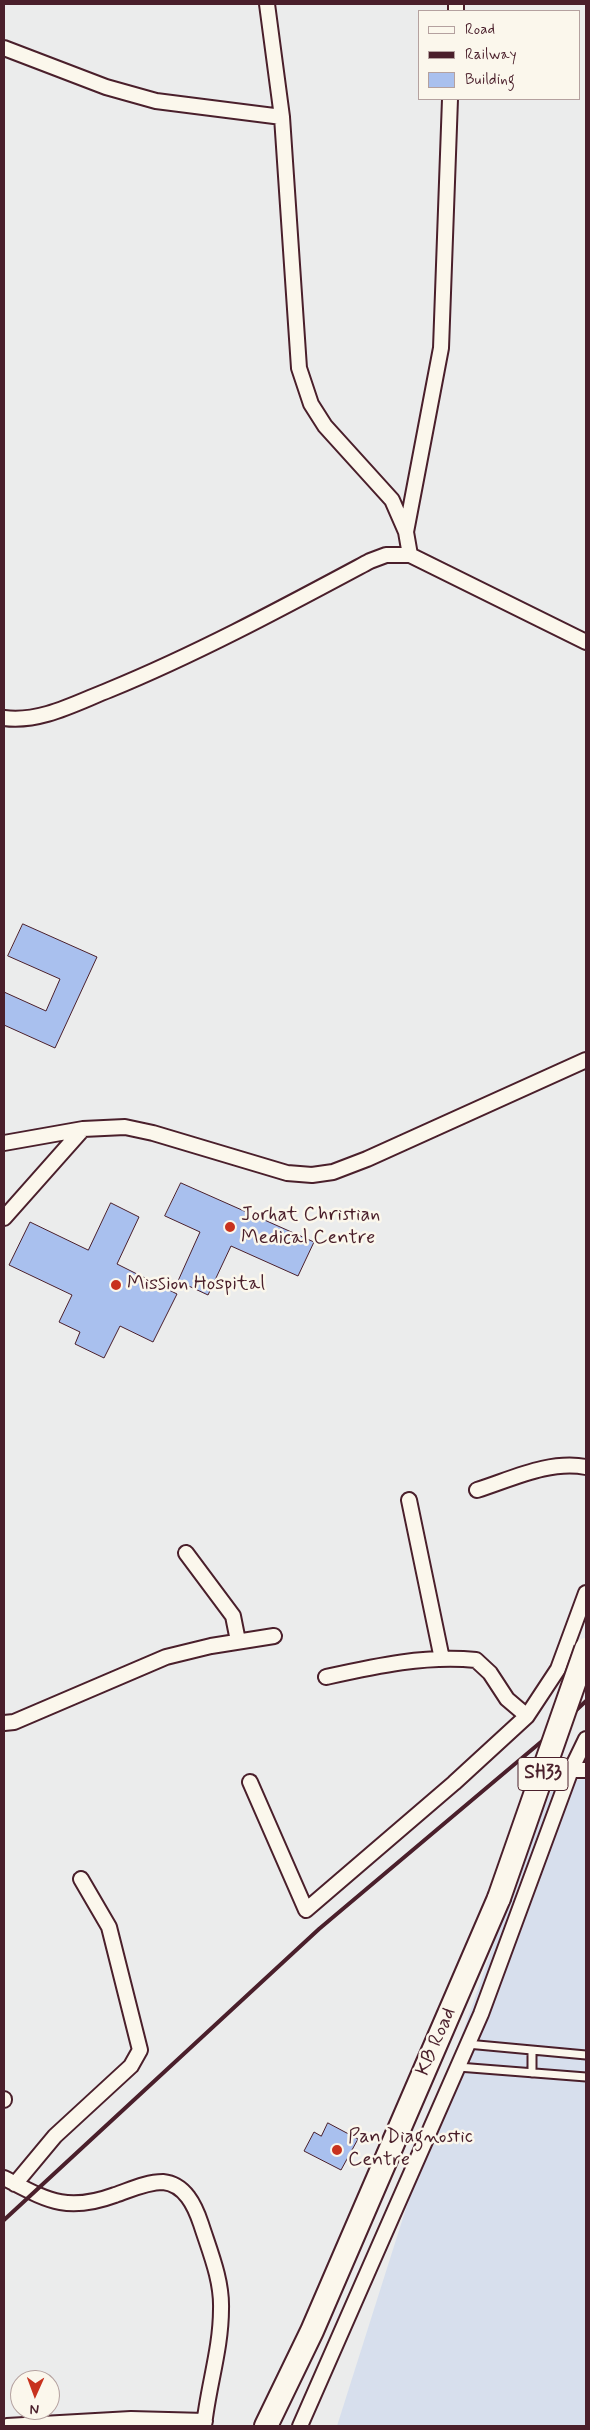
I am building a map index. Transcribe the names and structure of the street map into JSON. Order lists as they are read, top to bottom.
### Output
{
  "streets": {
    "main road": ["SH33", "KB Road"]
  },
  "places": ["Jorhat Christian Medical Centre", "Mission Hospital", "Pan Diagnostic Centre"],
  "legend": ["Road", "Railway", "Building"],
  "north": "bottom"
}
